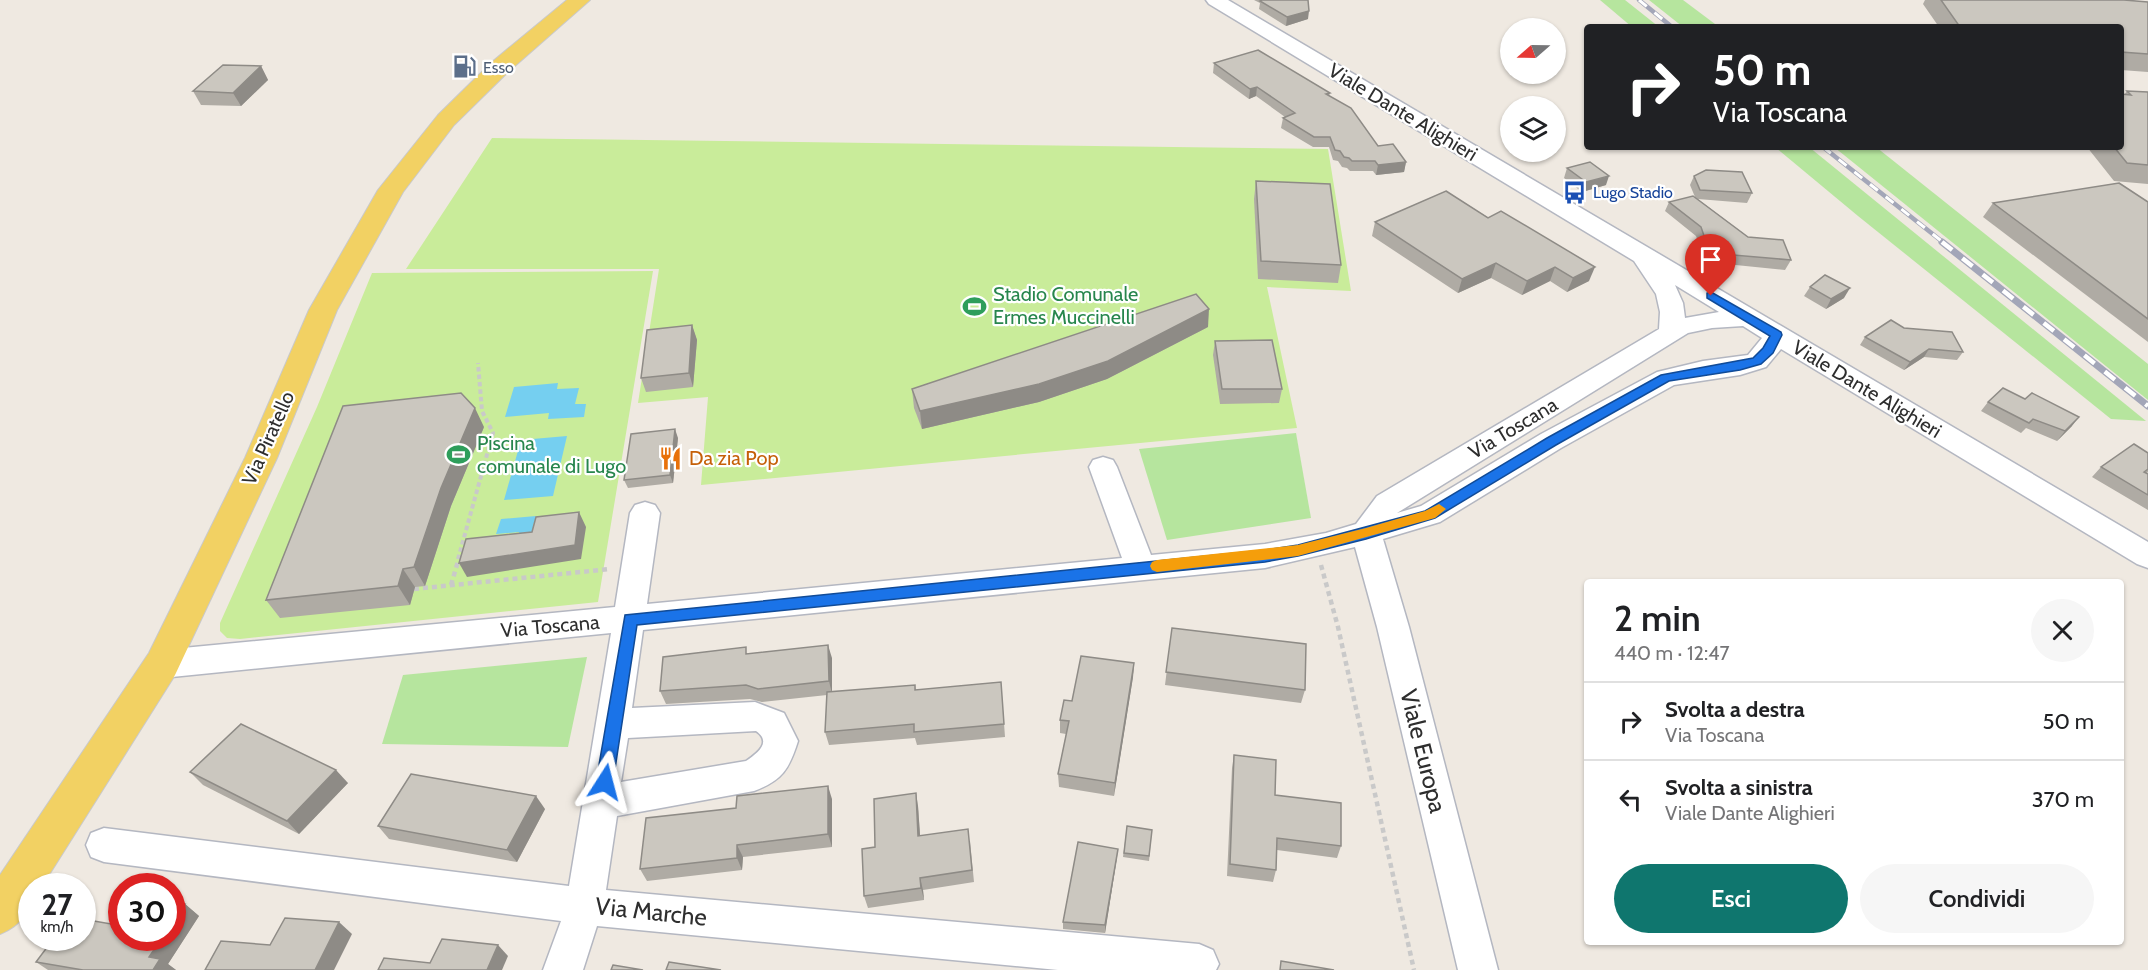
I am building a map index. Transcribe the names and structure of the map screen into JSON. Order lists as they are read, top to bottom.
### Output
{
  "streets": {
    "main road": ["Via Piratello"],
    "street": [
      "Viale Dante Alighieri",
      "Via Toscana",
      "Viale Europa",
      "Via Marche"
    ]
  },
  "crossings": [
    ["Viale Dante Alighieri", "Via Toscana"],
    ["Via Toscana", "Via Piratello"],
    ["Via Toscana", "Viale Europa"]
  ],
  "places": {
    "fuel station": ["Esso"],
    "bus stop": ["Lugo Stadio"],
    "sports": ["Stadio Comunale Ermes Muccinelli", "Piscina comunale di Lugo"],
    "restaurant": ["Da zia Pop"]
  },
  "north": "left",
  "page": {
    "turn": ["50 m", "Via Toscana"],
    "heading": ["2 min", "440 m · 12:47"],
    "list": [
      {
        "name": "Svolta a destra",
        "note": "Via Toscana",
        "value": "50 m"
      },
      {
        "name": "Svolta a sinistra",
        "note": "Viale Dante Alighieri",
        "value": "370 m"
      }
    ],
    "buttons": ["Esci", "Condividi"],
    "speed": "27 km/h",
    "limit": "30"
  }
}
